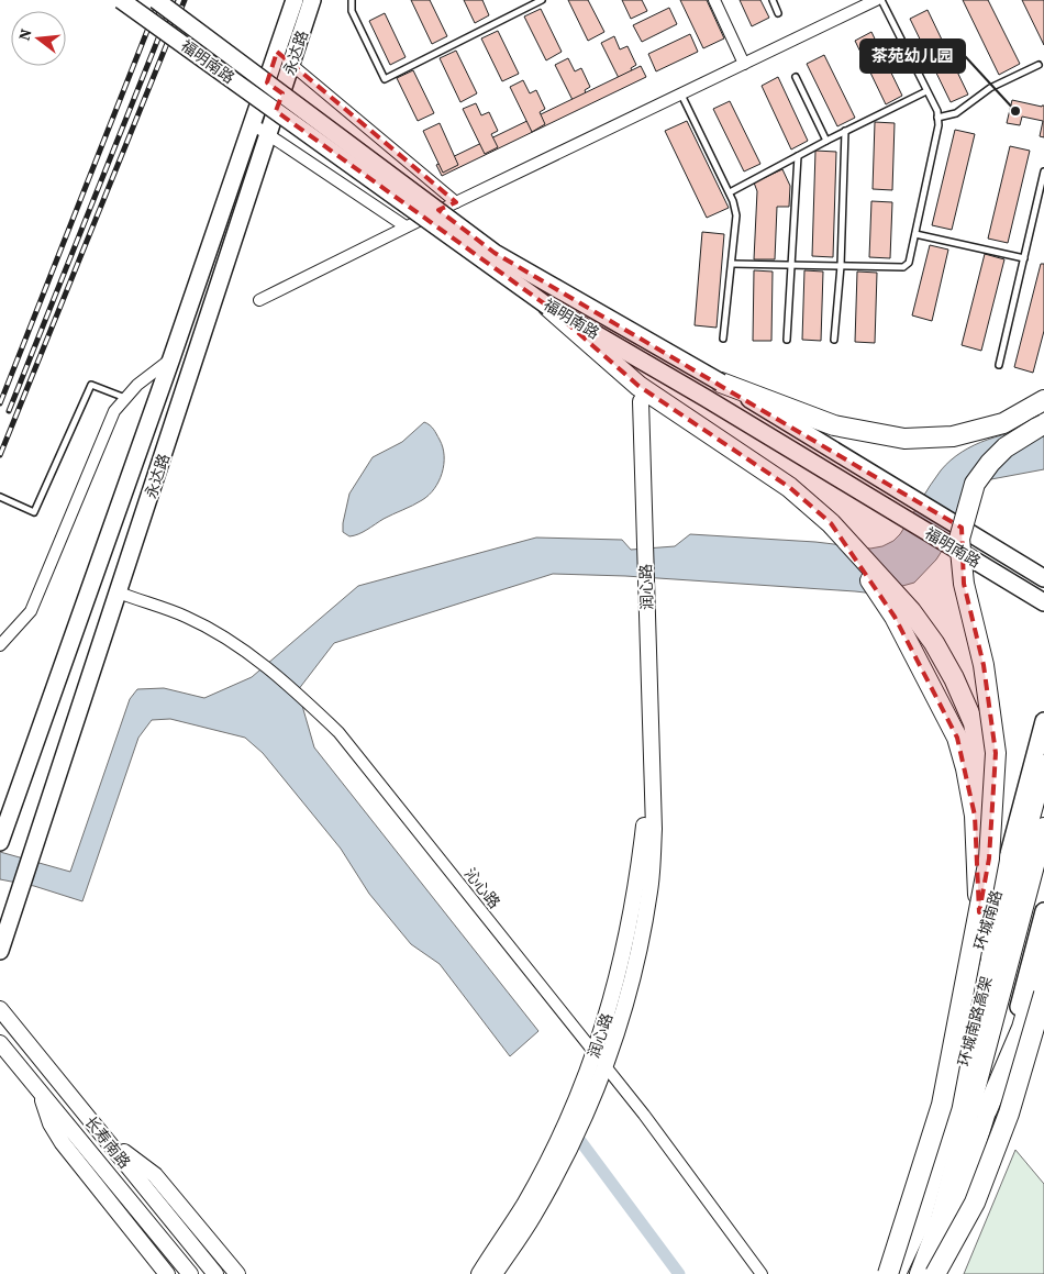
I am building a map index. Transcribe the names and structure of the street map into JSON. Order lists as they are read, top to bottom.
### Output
{
  "streets": {
    "highway": ["环城南路高架"],
    "main road": ["永达路", "福明南路", "环城南路"],
    "street": ["润心路", "沁心路", "长寿南路"]
  },
  "crossings": [
    ["永达路", "沁心路"],
    ["润心路", "沁心路"]
  ],
  "places": ["茶苑幼儿园"],
  "north": "left"
}
